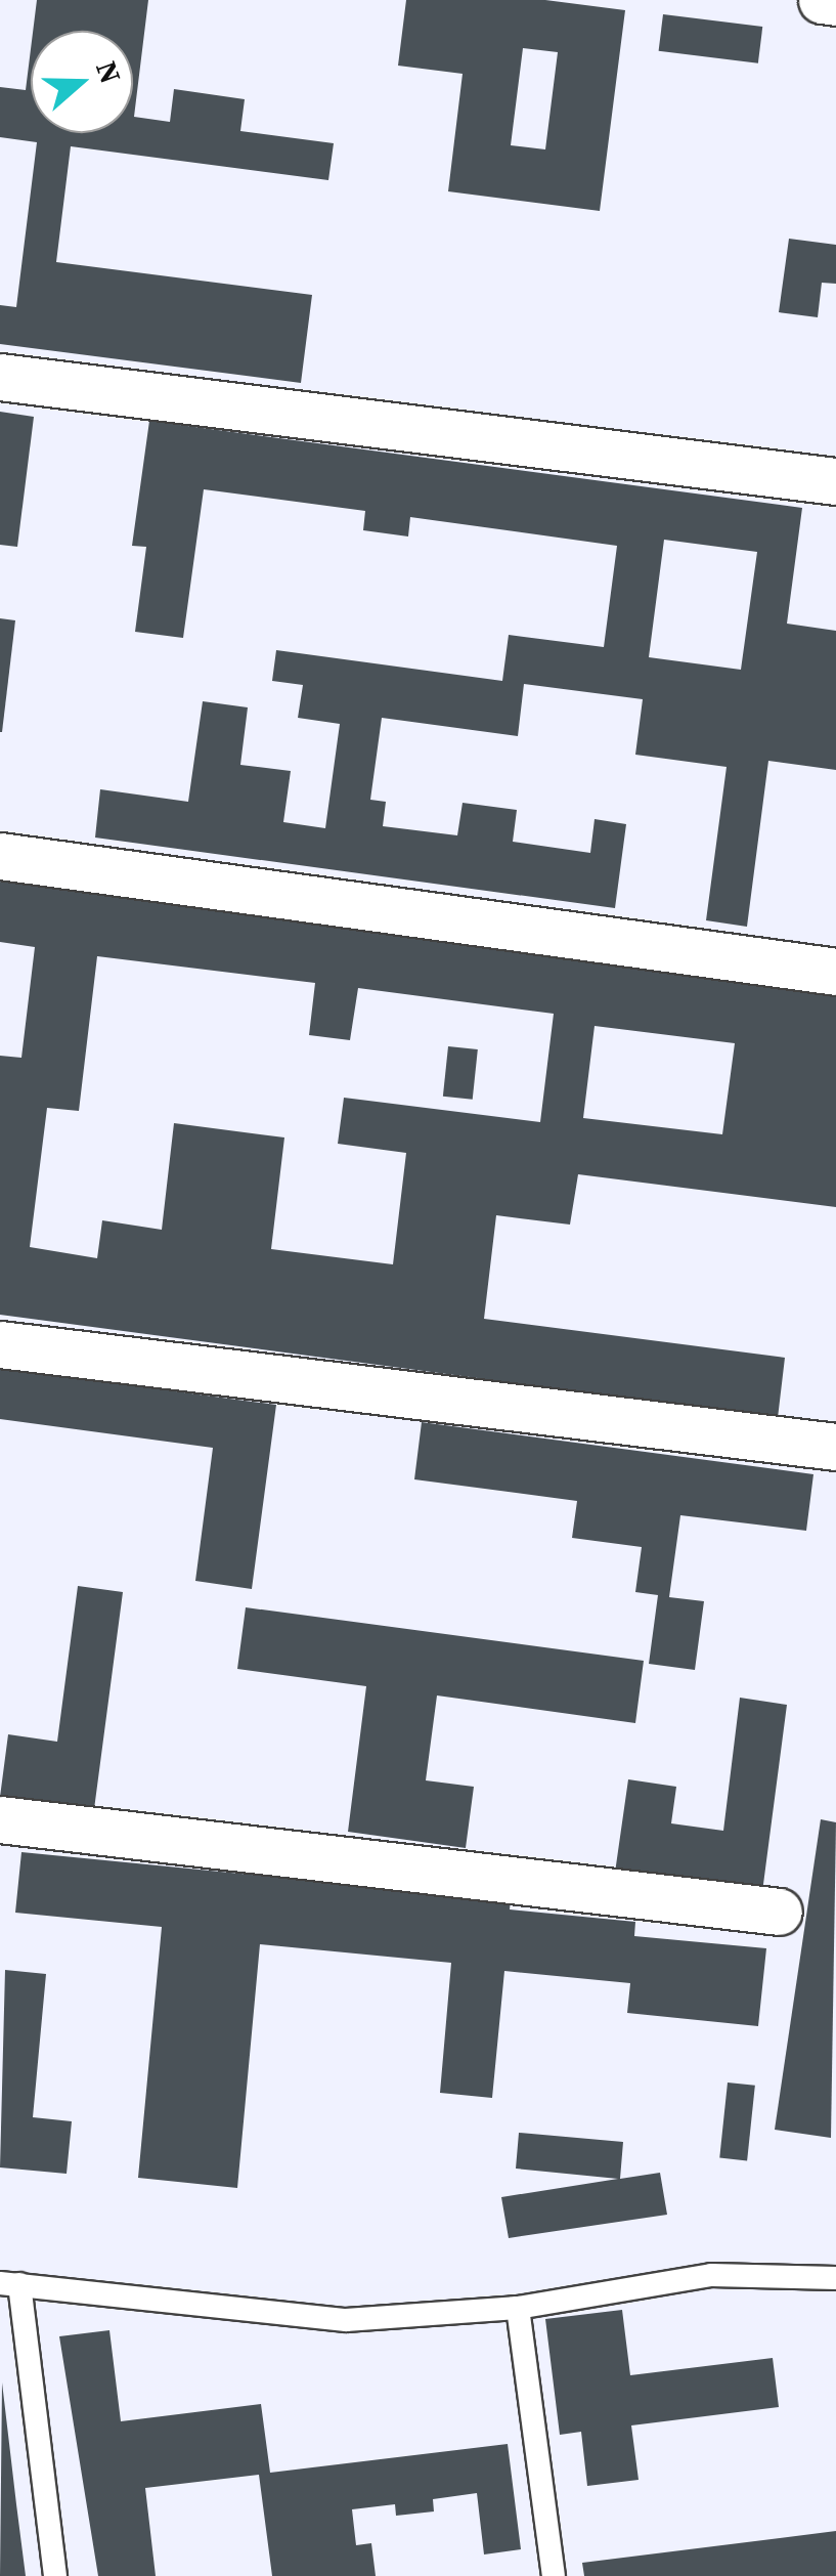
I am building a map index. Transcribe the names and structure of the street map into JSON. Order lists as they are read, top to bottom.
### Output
{
  "north": "right"
}
